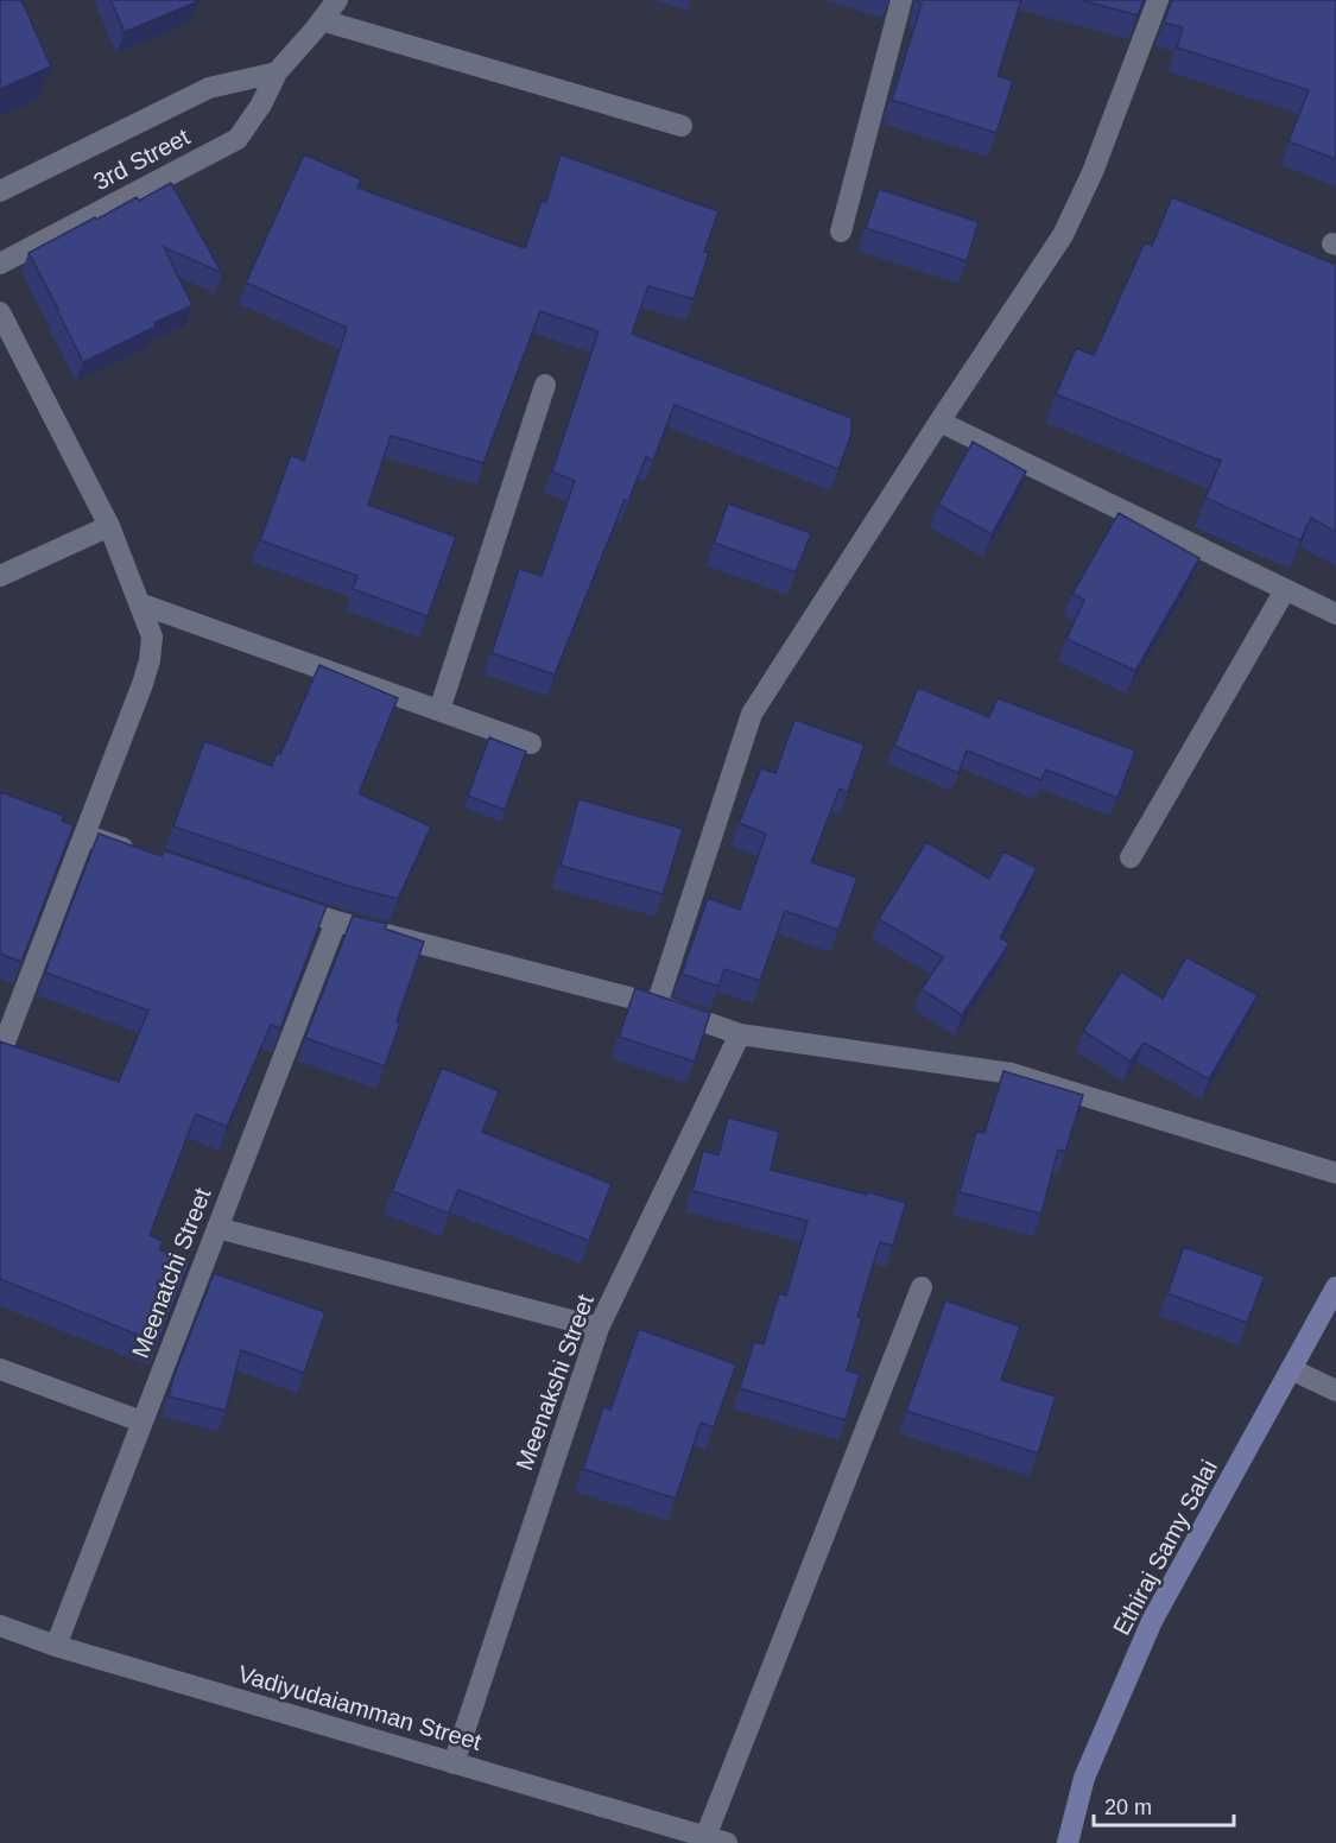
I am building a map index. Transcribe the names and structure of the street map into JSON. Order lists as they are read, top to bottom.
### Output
{
  "streets": {
    "main road": ["Ethiraj Samy Salai"],
    "street": [
      "3rd Street",
      "Meenatchi Street",
      "Meenakshi Street",
      "Vadiyudaiamman Street"
    ]
  },
  "crossings": [
    ["Meenatchi Street", "Vadiyudaiamman Street"],
    ["Meenakshi Street", "Vadiyudaiamman Street"]
  ],
  "scale_bar": "20 m"
}
